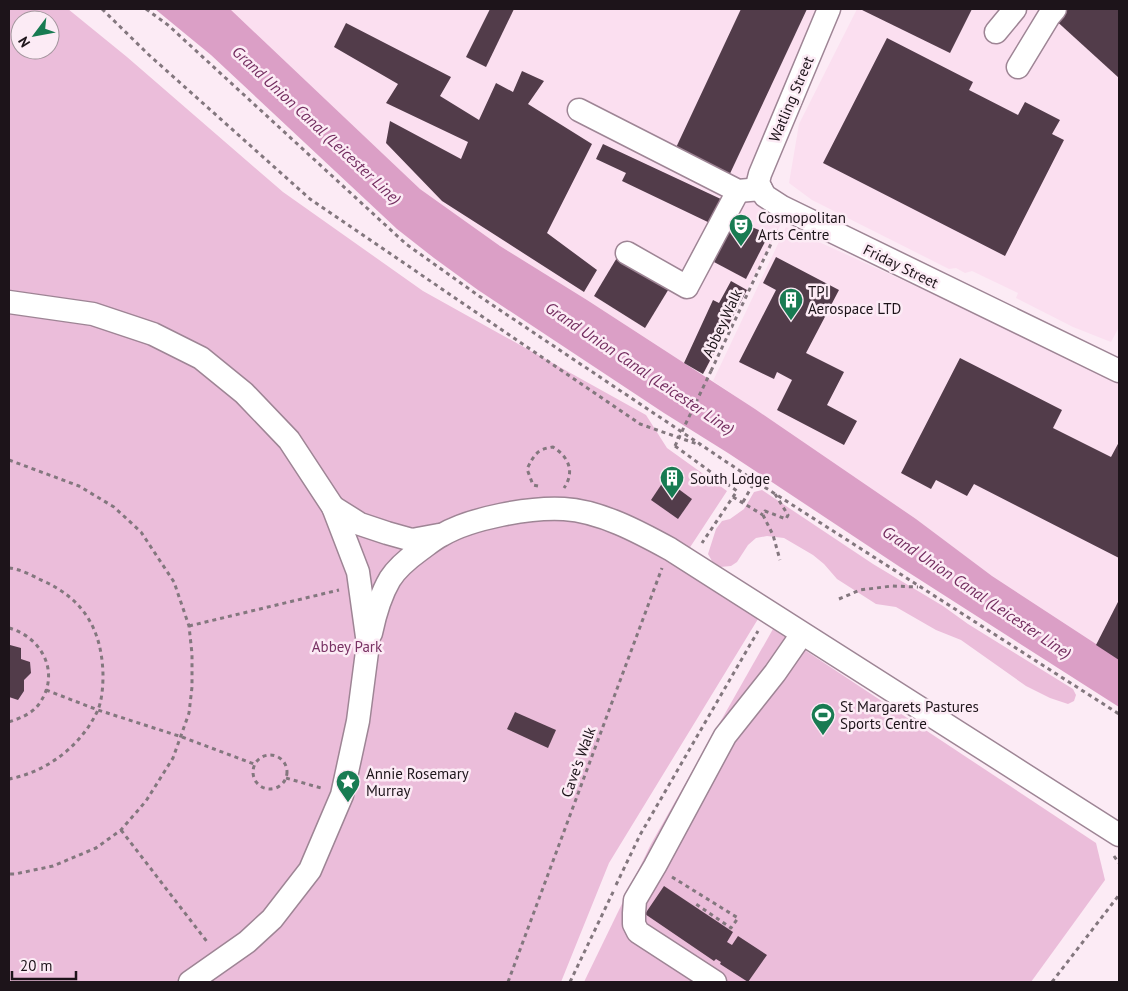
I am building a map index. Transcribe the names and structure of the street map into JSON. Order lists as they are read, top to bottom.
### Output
{
  "streets": {
    "street": ["Watling Street", "Friday Street"],
    "path": ["Abbey Walk", "Cave's Walk"]
  },
  "crossings": [
    ["Watling Street", "Friday Street"],
    ["Friday Street", "Abbey Walk"]
  ],
  "water": ["Grand Union Canal (Leicester Line)"],
  "parks": ["Abbey Park"],
  "places": {
    "theatre": ["Cosmopolitan Arts Centre"],
    "building": ["TPI Aerospace LTD", "South Lodge"],
    "sports": ["St Margarets Pastures Sports Centre"],
    "place": ["Annie Rosemary Murray"]
  },
  "scale_bar": "20 m",
  "north": "bottom left"
}
